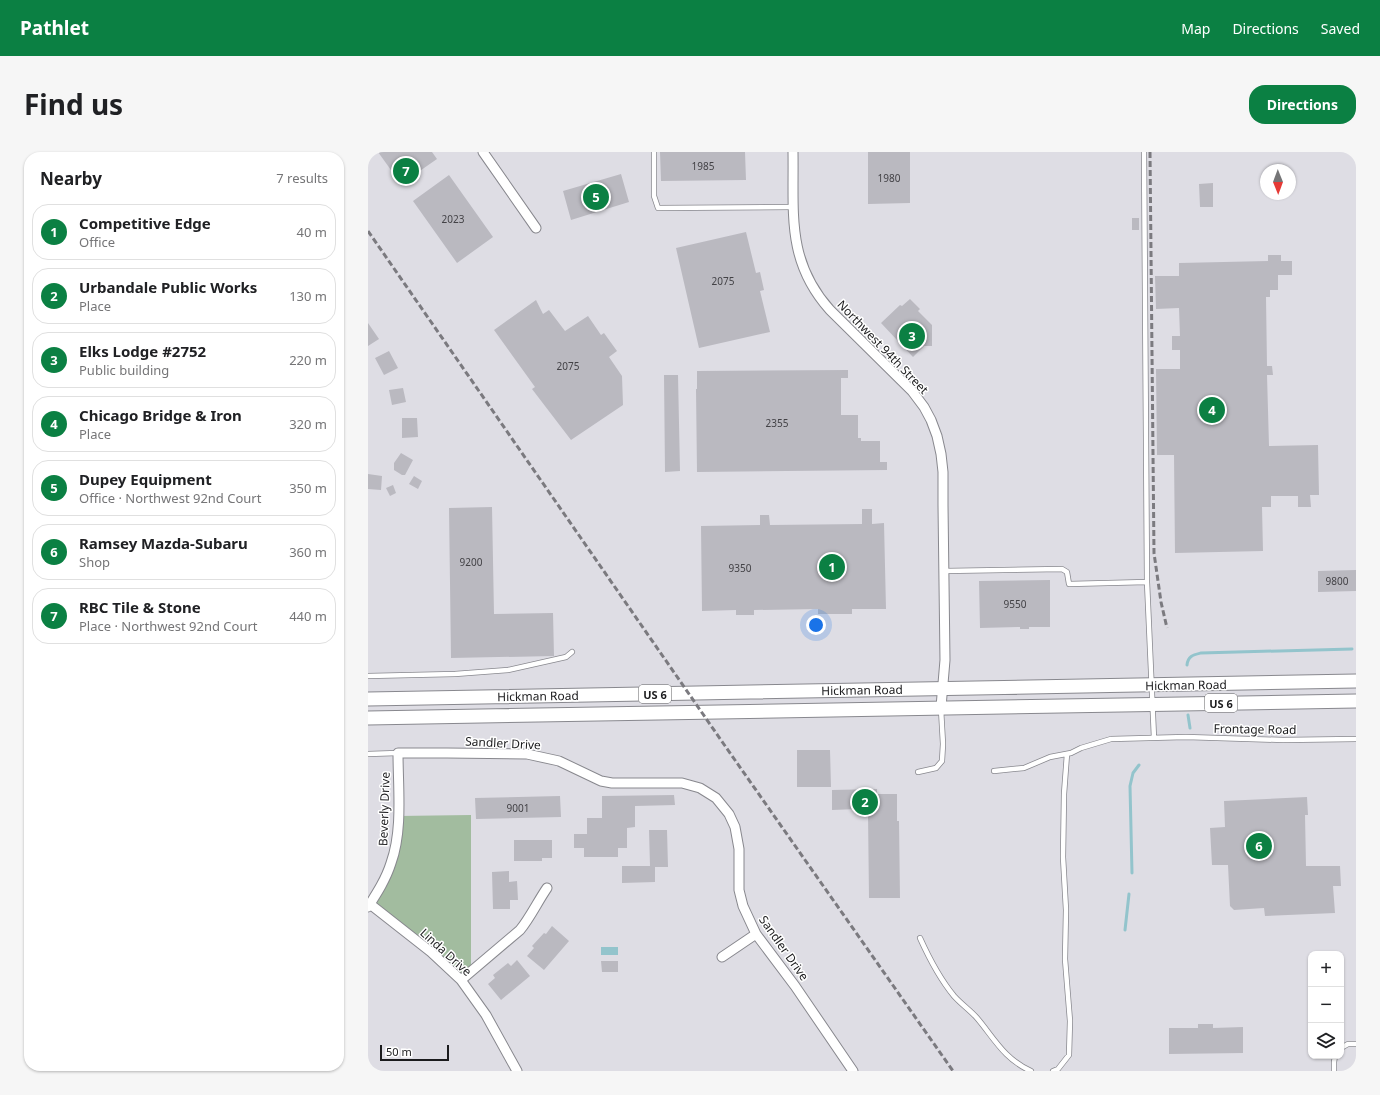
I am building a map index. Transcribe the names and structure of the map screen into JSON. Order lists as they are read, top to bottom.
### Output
{
  "streets": {
    "main road": ["Hickman Road", "US 6"],
    "street": [
      "Northwest 94th Street",
      "Sandler Drive",
      "Beverly Drive",
      "Linda Drive"
    ],
    "lane": ["Frontage Road"]
  },
  "crossings": [
    ["Northwest 94th Street", "Hickman Road"],
    ["Sandler Drive", "Beverly Drive"],
    ["Beverly Drive", "Linda Drive"]
  ],
  "house_numbers": [
    "1985",
    "1980",
    "2023",
    "2075",
    "2075",
    "2355",
    "9200",
    "9350",
    "9800",
    "9550",
    "9001"
  ],
  "scale_bar": "50 m",
  "north": "bottom",
  "page": {
    "header": "Pathlet",
    "nav": ["Map", "Directions", "Saved"],
    "title": "Find us",
    "buttons": "Directions",
    "heading": ["Nearby", "7 results"],
    "pins": [
      "7",
      "5",
      "3",
      "4",
      "1",
      "2",
      "6"
    ],
    "list": [
      {
        "mark": "1",
        "name": "Competitive Edge",
        "note": "Office",
        "value": "40 m"
      },
      {
        "mark": "2",
        "name": "Urbandale Public Works",
        "note": "Place",
        "value": "130 m"
      },
      {
        "mark": "3",
        "name": "Elks Lodge #2752",
        "note": "Public building",
        "value": "220 m"
      },
      {
        "mark": "4",
        "name": "Chicago Bridge & Iron",
        "note": "Place",
        "value": "320 m"
      },
      {
        "mark": "5",
        "name": "Dupey Equipment",
        "note": "Office · Northwest 92nd Court",
        "value": "350 m"
      },
      {
        "mark": "6",
        "name": "Ramsey Mazda-Subaru",
        "note": "Shop",
        "value": "360 m"
      },
      {
        "mark": "7",
        "name": "RBC Tile & Stone",
        "note": "Place · Northwest 92nd Court",
        "value": "440 m"
      }
    ],
    "map_buttons": ["+", "−"],
    "scale": "50 m"
  }
}
